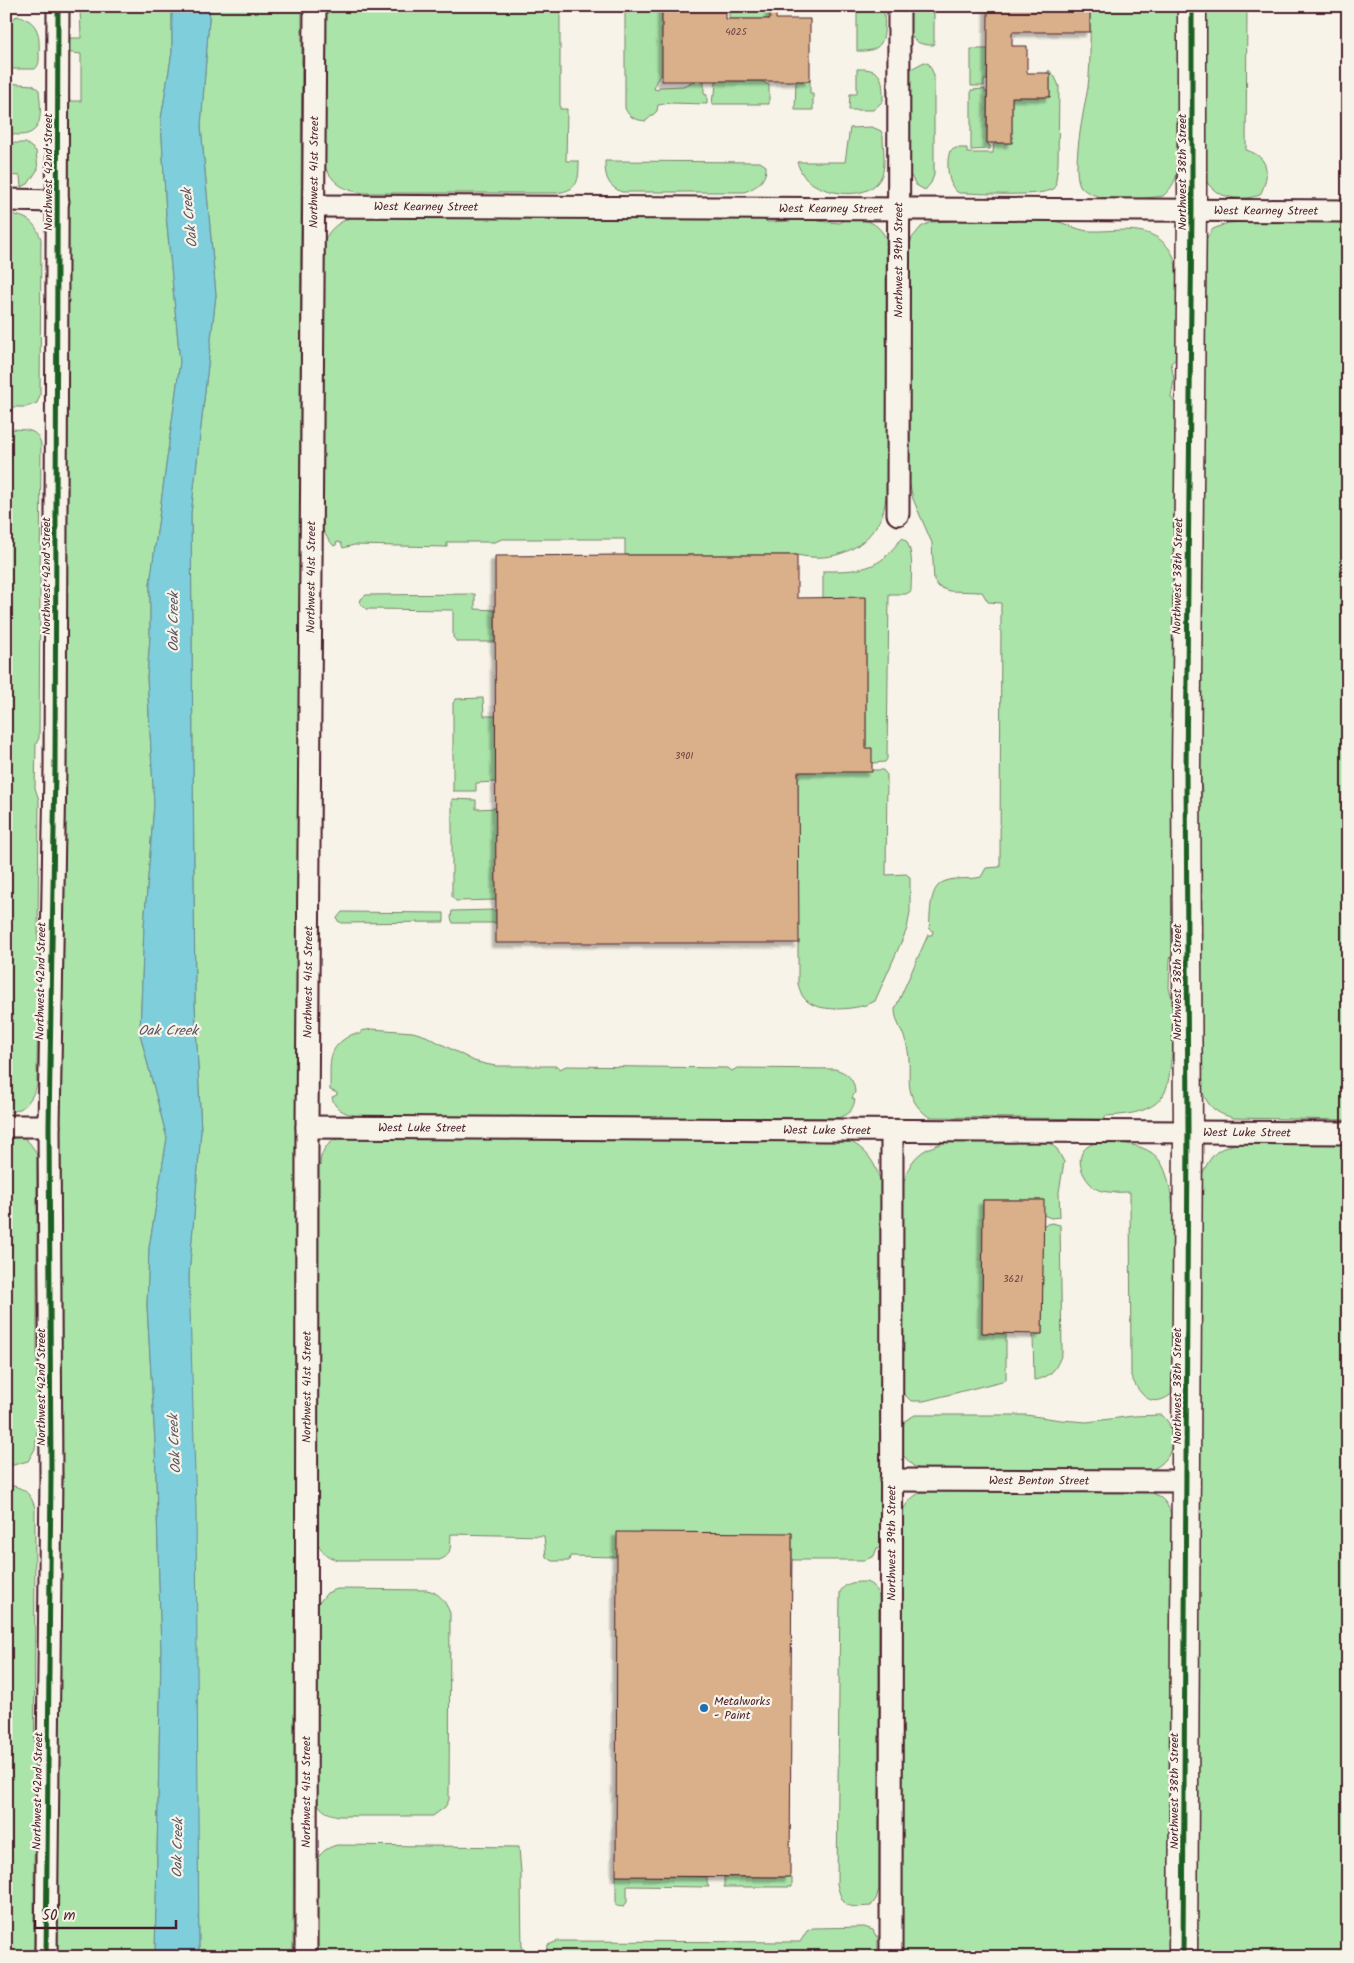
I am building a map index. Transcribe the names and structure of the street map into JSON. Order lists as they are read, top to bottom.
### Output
{
  "streets": {
    "street": [
      "Northwest 42nd Street",
      "Northwest 41st Street",
      "Northwest 38th Street",
      "West Kearney Street",
      "Northwest 39th Street",
      "West Luke Street",
      "West Benton Street"
    ]
  },
  "crossings": [
    ["Northwest 41st Street", "West Kearney Street"],
    ["Northwest 41st Street", "West Luke Street"],
    ["Northwest 38th Street", "West Kearney Street"],
    ["Northwest 38th Street", "West Luke Street"],
    ["Northwest 38th Street", "West Benton Street"],
    ["West Kearney Street", "Northwest 39th Street"],
    ["Northwest 39th Street", "West Luke Street"],
    ["Northwest 39th Street", "West Benton Street"]
  ],
  "water": ["Oak Creek"],
  "places": ["Metalworks - Paint"],
  "house_numbers": ["4025", "3901", "3621"],
  "scale_bar": "50 m"
}
